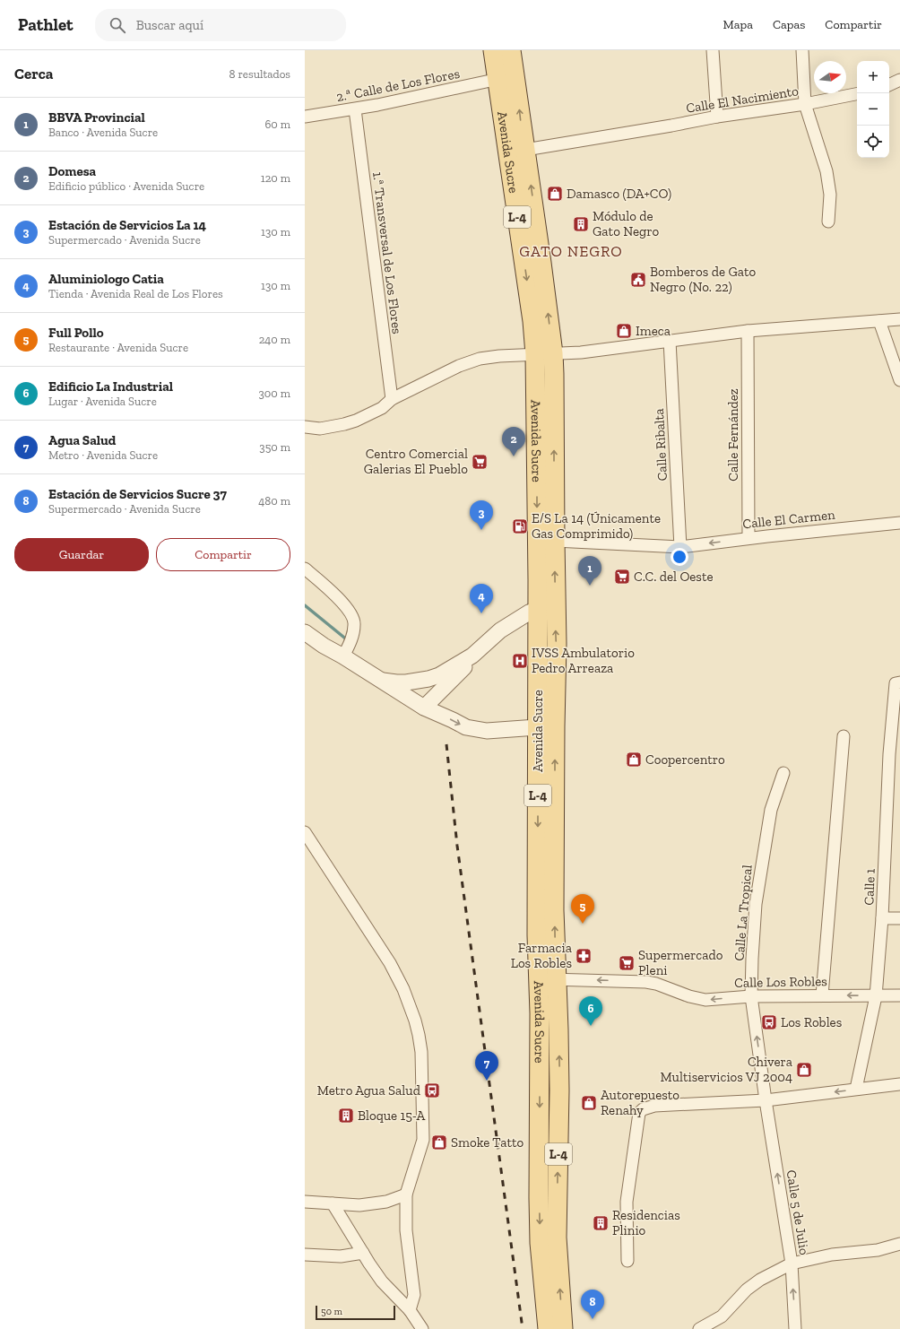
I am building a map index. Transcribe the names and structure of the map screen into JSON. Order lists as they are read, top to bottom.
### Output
{
  "streets": {
    "main road": ["Avenida Sucre", "L-4"],
    "street": [
      "2.ª Calle de Los Flores",
      "Calle El Nacimiento",
      "1.ª Transversal de Los Flores",
      "Calle Fernández",
      "Calle Ribalta",
      "Calle El Carmen",
      "Calle 1",
      "Calle La Tropical",
      "Calle Los Robles",
      "Calle 5 de Julio"
    ]
  },
  "crossings": [
    ["2.ª Calle de Los Flores", "Avenida Sucre"],
    ["2.ª Calle de Los Flores", "1.ª Transversal de Los Flores"],
    ["Calle El Nacimiento", "Avenida Sucre"],
    ["Avenida Sucre", "Calle El Carmen"],
    ["Avenida Sucre", "Calle Los Robles"],
    ["Calle Fernández", "Calle El Carmen"],
    ["Calle Ribalta", "Calle El Carmen"],
    ["Calle 1", "Calle Los Robles"],
    ["Calle La Tropical", "Calle Los Robles"],
    ["Calle La Tropical", "Calle 5 de Julio"]
  ],
  "one_way": ["Calle Los Robles", "Calle 5 de Julio"],
  "districts": ["GATO NEGRO"],
  "places": {
    "shop": [
      "Damasco (DA+CO)",
      "Imeca",
      "Coopercentro",
      "Chivera Multiservicios VJ 2004",
      "Autorepuesto Renahy",
      "Smoke Tatto"
    ],
    "building": ["Módulo de Gato Negro", "Bloque 15-A", "Residencias Plinio"],
    "public building": ["Bomberos de Gato Negro (No. 22)"],
    "supermarket": ["Centro Comercial Galerias El Pueblo", "C.C. del Oeste", "Supermercado Pleni"],
    "fuel station": ["E/S La 14 (Únicamente Gas Comprimido)"],
    "hospital": ["IVSS Ambulatorio Pedro Arreaza"],
    "pharmacy": ["Farmacia Los Robles"],
    "bus stop": ["Los Robles", "Metro Agua Salud"]
  },
  "scale_bar": "50 m",
  "north": "right",
  "page": {
    "header": "Pathlet",
    "search": "Buscar aquí",
    "nav": ["Mapa", "Capas", "Compartir"],
    "heading": ["Cerca", "8 resultados"],
    "map_buttons": ["+", "−"],
    "list": [
      {
        "mark": "1",
        "name": "BBVA Provincial",
        "note": "Banco · Avenida Sucre",
        "value": "60 m"
      },
      {
        "mark": "2",
        "name": "Domesa",
        "note": "Edificio público · Avenida Sucre",
        "value": "120 m"
      },
      {
        "mark": "3",
        "name": "Estación de Servicios La 14",
        "note": "Supermercado · Avenida Sucre",
        "value": "130 m"
      },
      {
        "mark": "4",
        "name": "Aluminiologo Catia",
        "note": "Tienda · Avenida Real de Los Flores",
        "value": "130 m"
      },
      {
        "mark": "5",
        "name": "Full Pollo",
        "note": "Restaurante · Avenida Sucre",
        "value": "240 m"
      },
      {
        "mark": "6",
        "name": "Edificio La Industrial",
        "note": "Lugar · Avenida Sucre",
        "value": "300 m"
      },
      {
        "mark": "7",
        "name": "Agua Salud",
        "note": "Metro · Avenida Sucre",
        "value": "350 m"
      },
      {
        "mark": "8",
        "name": "Estación de Servicios Sucre 37",
        "note": "Supermercado · Avenida Sucre",
        "value": "480 m"
      }
    ],
    "pins": [
      "2",
      "3",
      "1",
      "4",
      "5",
      "6",
      "7",
      "8"
    ],
    "buttons": ["Guardar", "Compartir"],
    "scale": "50 m"
  }
}
